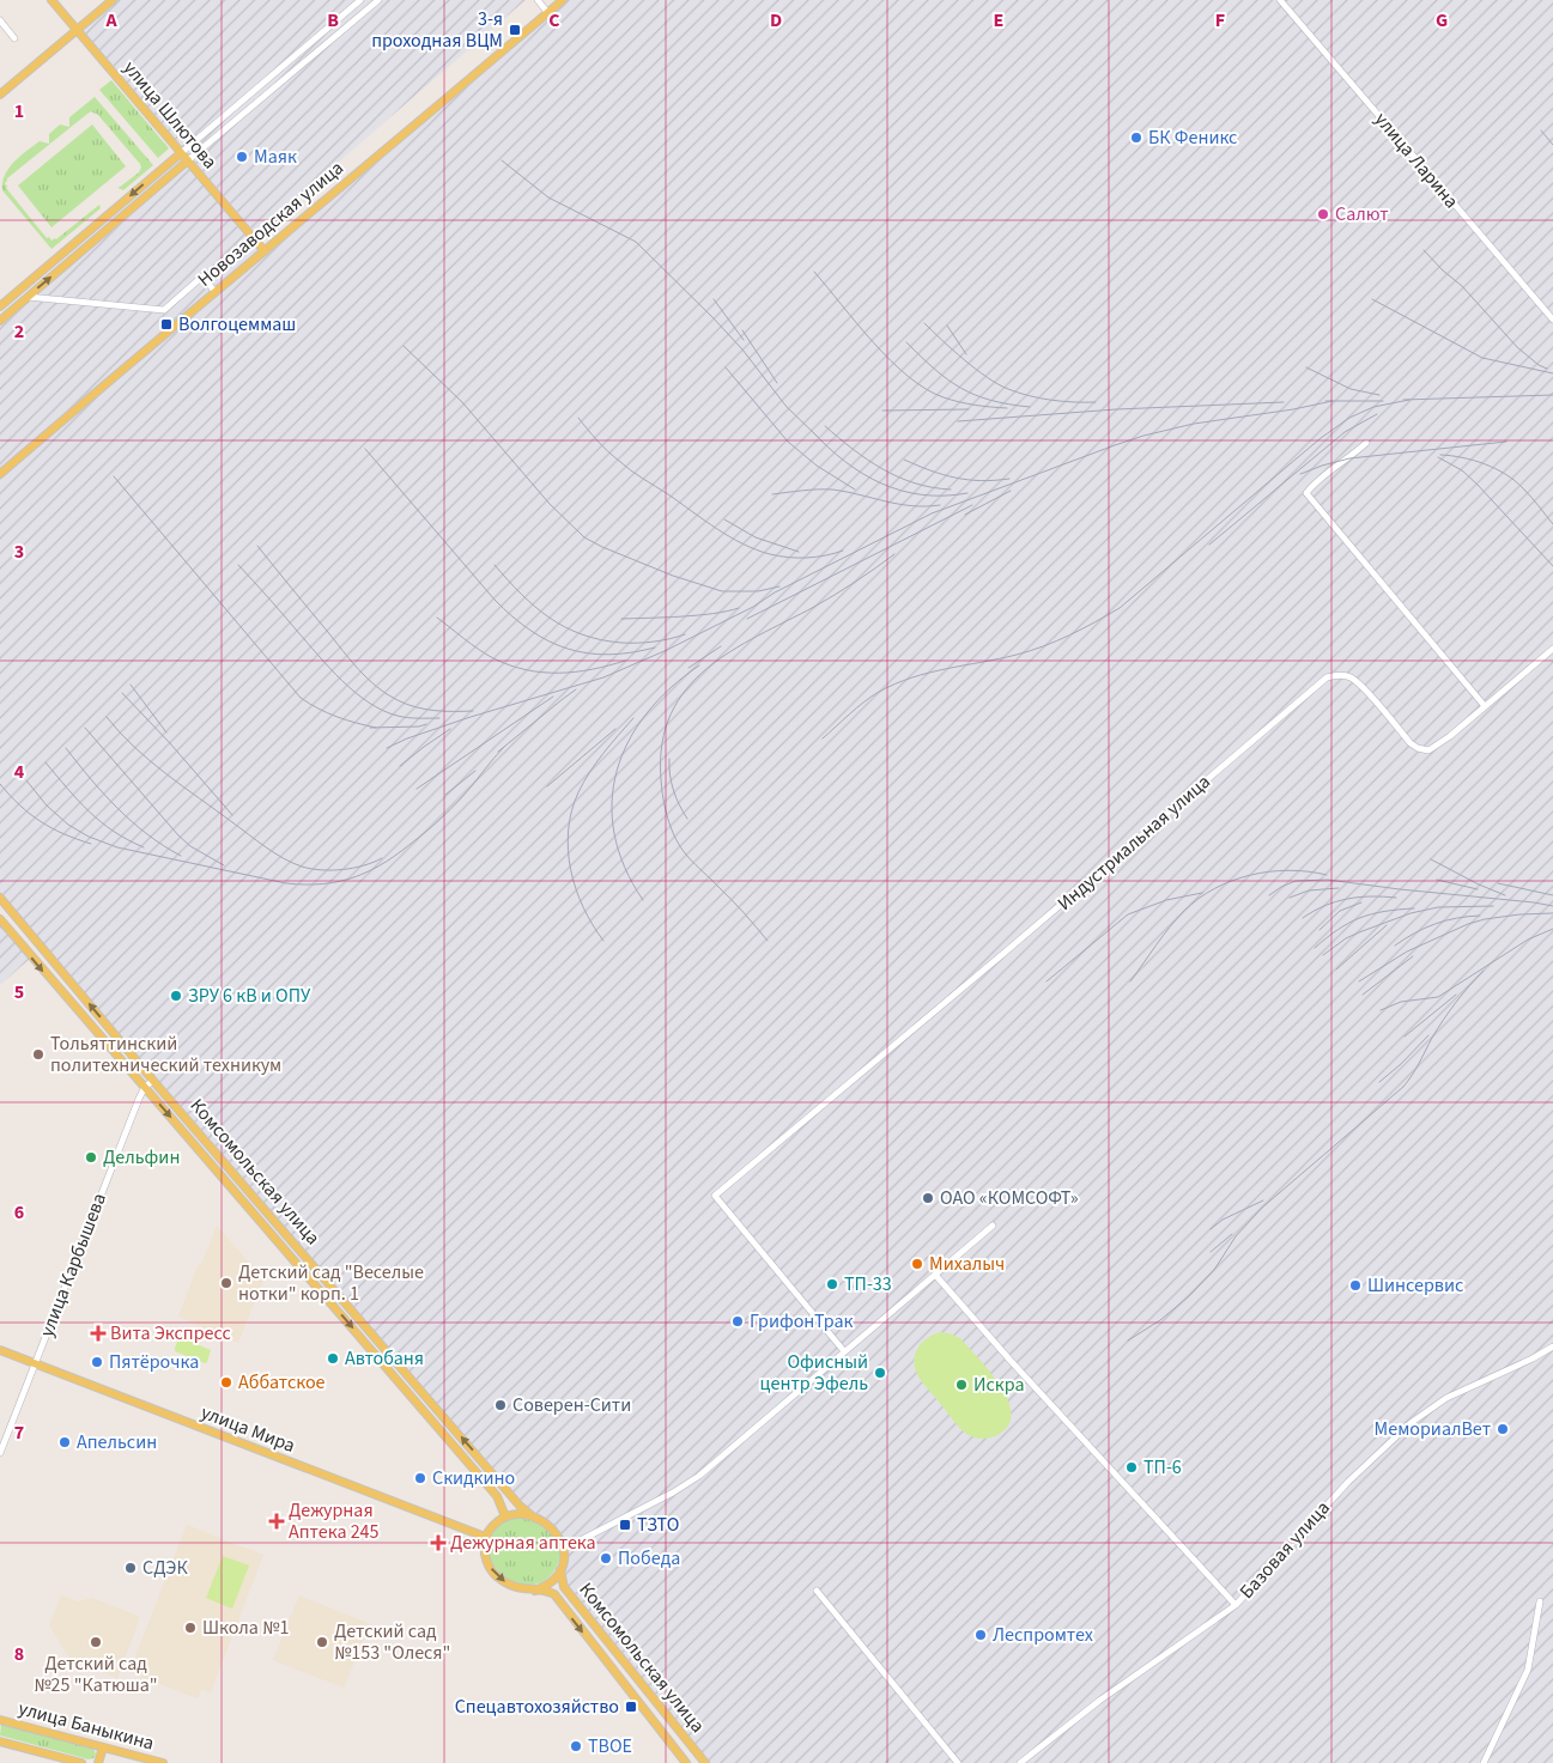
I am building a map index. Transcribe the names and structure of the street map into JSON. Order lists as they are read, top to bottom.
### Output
{
  "streets": {
    "main road": [
      "улица Шлютова",
      "Новозаводская улица",
      "Комсомольская улица",
      "улица Мира",
      "улица Баныкина"
    ],
    "street": [
      "улица Ларина",
      "Индустриальная улица",
      "улица Карбышева",
      "Базовая улица"
    ]
  },
  "crossings": [
    ["улица Шлютова", "Новозаводская улица"],
    ["Комсомольская улица", "улица Карбышева"],
    ["Комсомольская улица", "улица Мира"],
    ["улица Карбышева", "улица Мира"]
  ],
  "places": {
    "transit": [
      "3-я проходная ВЦМ",
      "Волгоцеммаш",
      "ТЗТО",
      "Спецавтохозяйство"
    ],
    "other": [
      "БК Феникс",
      "Маяк",
      "Салют",
      "ЗРУ 6 кВ и ОПУ",
      "Тольяттинский политехнический техникум",
      "Дельфин",
      "ОАО «КОМСОФТ»",
      "Михалыч",
      "Детский сад \"Веселые нотки\" корп. 1",
      "ТП-33",
      "Шинсервис",
      "ГрифонТрак",
      "Автобаня",
      "Пятёрочка",
      "Офисный центр Эфель",
      "Аббатское",
      "Искра",
      "Соверен-Сити",
      "МемориалВет",
      "Апельсин",
      "ТП-6",
      "Скидкино",
      "Победа",
      "СДЭК",
      "Школа №1",
      "Леспромтех",
      "Детский сад №25 \"Катюша\"",
      "Детский сад №153 \"Олеся\"",
      "ТВОЕ"
    ],
    "health": ["Вита Экспресс", "Дежурная Аптека 245", "Дежурная аптека"]
  },
  "grid": {
    "columns": [
      "A",
      "B",
      "C",
      "D",
      "E",
      "F",
      "G"
    ],
    "rows": [
      "1",
      "2",
      "3",
      "4",
      "5",
      "6",
      "7",
      "8"
    ]
  }
}
